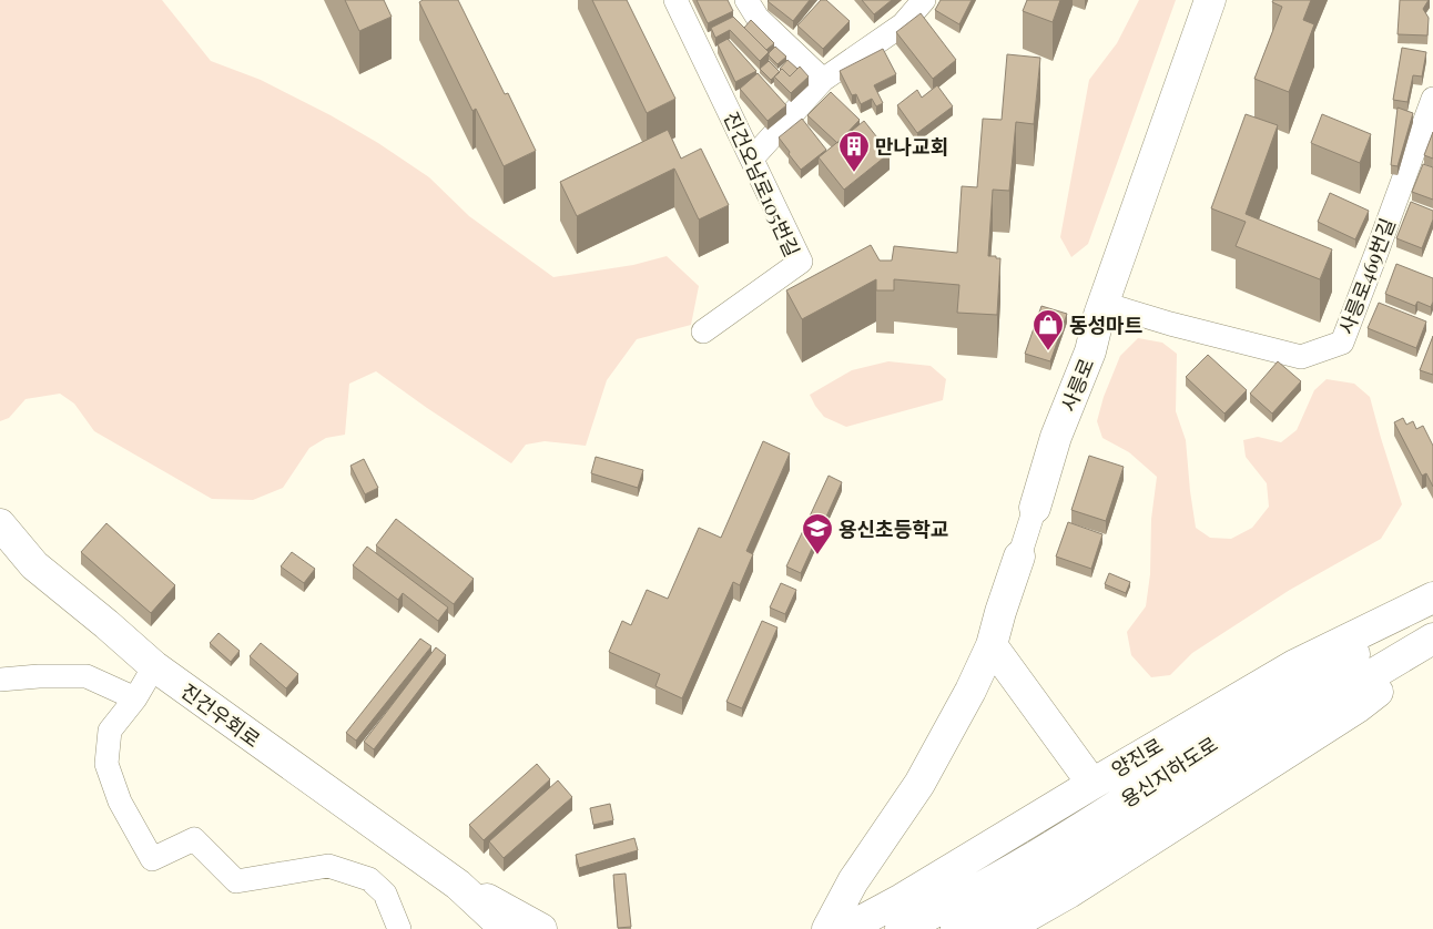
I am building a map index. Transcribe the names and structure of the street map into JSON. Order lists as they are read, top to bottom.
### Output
{
  "streets": {
    "main road": [
      "사릉로",
      "진건우회로",
      "양진로",
      "용신지하도로"
    ],
    "street": ["진건오남로105번길", "사릉로469번길"]
  },
  "crossings": [
    ["사릉로469번길", "사릉로"]
  ],
  "places": {
    "building": ["만나교회"],
    "shop": ["동성마트"],
    "school or university": ["용신초등학교"]
  }
}
